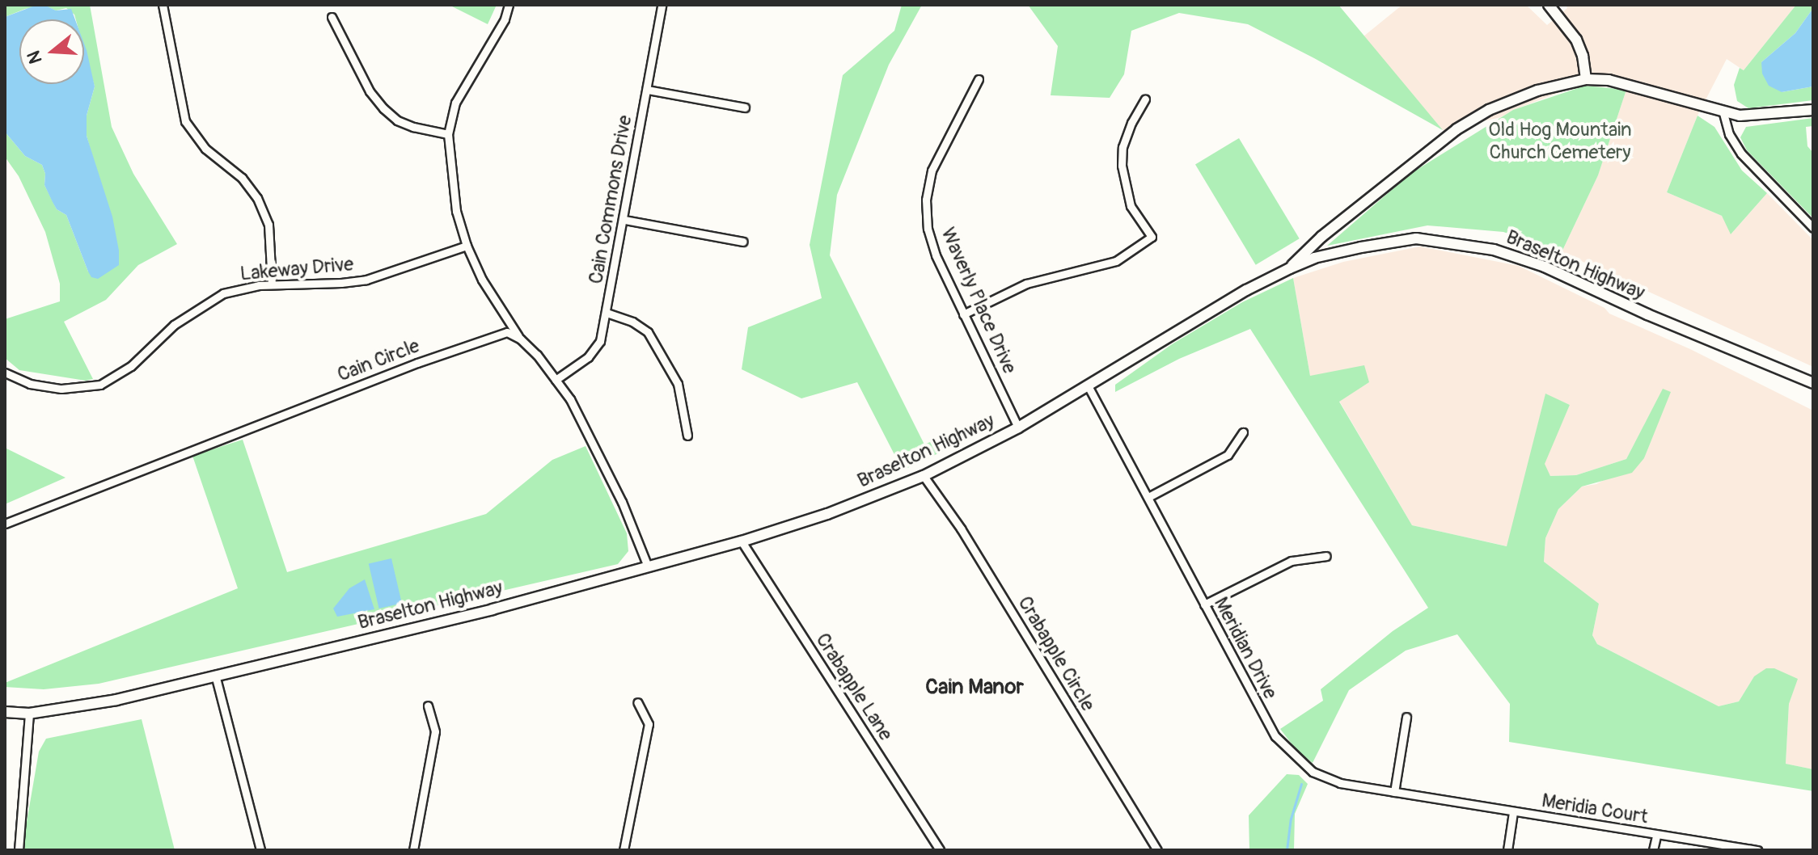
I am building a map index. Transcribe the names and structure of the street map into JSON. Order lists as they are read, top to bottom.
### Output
{
  "streets": {
    "main road": ["Braselton Highway"],
    "street": [
      "Cain Commons Drive",
      "Lakeway Drive",
      "Waverly Place Drive",
      "Cain Circle",
      "Meridian Drive",
      "Crabapple Circle",
      "Crabapple Lane",
      "Meridia Court"
    ]
  },
  "crossings": [
    ["Braselton Highway", "Waverly Place Drive"],
    ["Braselton Highway", "Meridian Drive"],
    ["Braselton Highway", "Crabapple Circle"],
    ["Braselton Highway", "Crabapple Lane"],
    ["Meridian Drive", "Meridia Court"]
  ],
  "districts": ["Cain Manor"],
  "parks": ["Old Hog Mountain Church Cemetery"],
  "north": "left"
}
